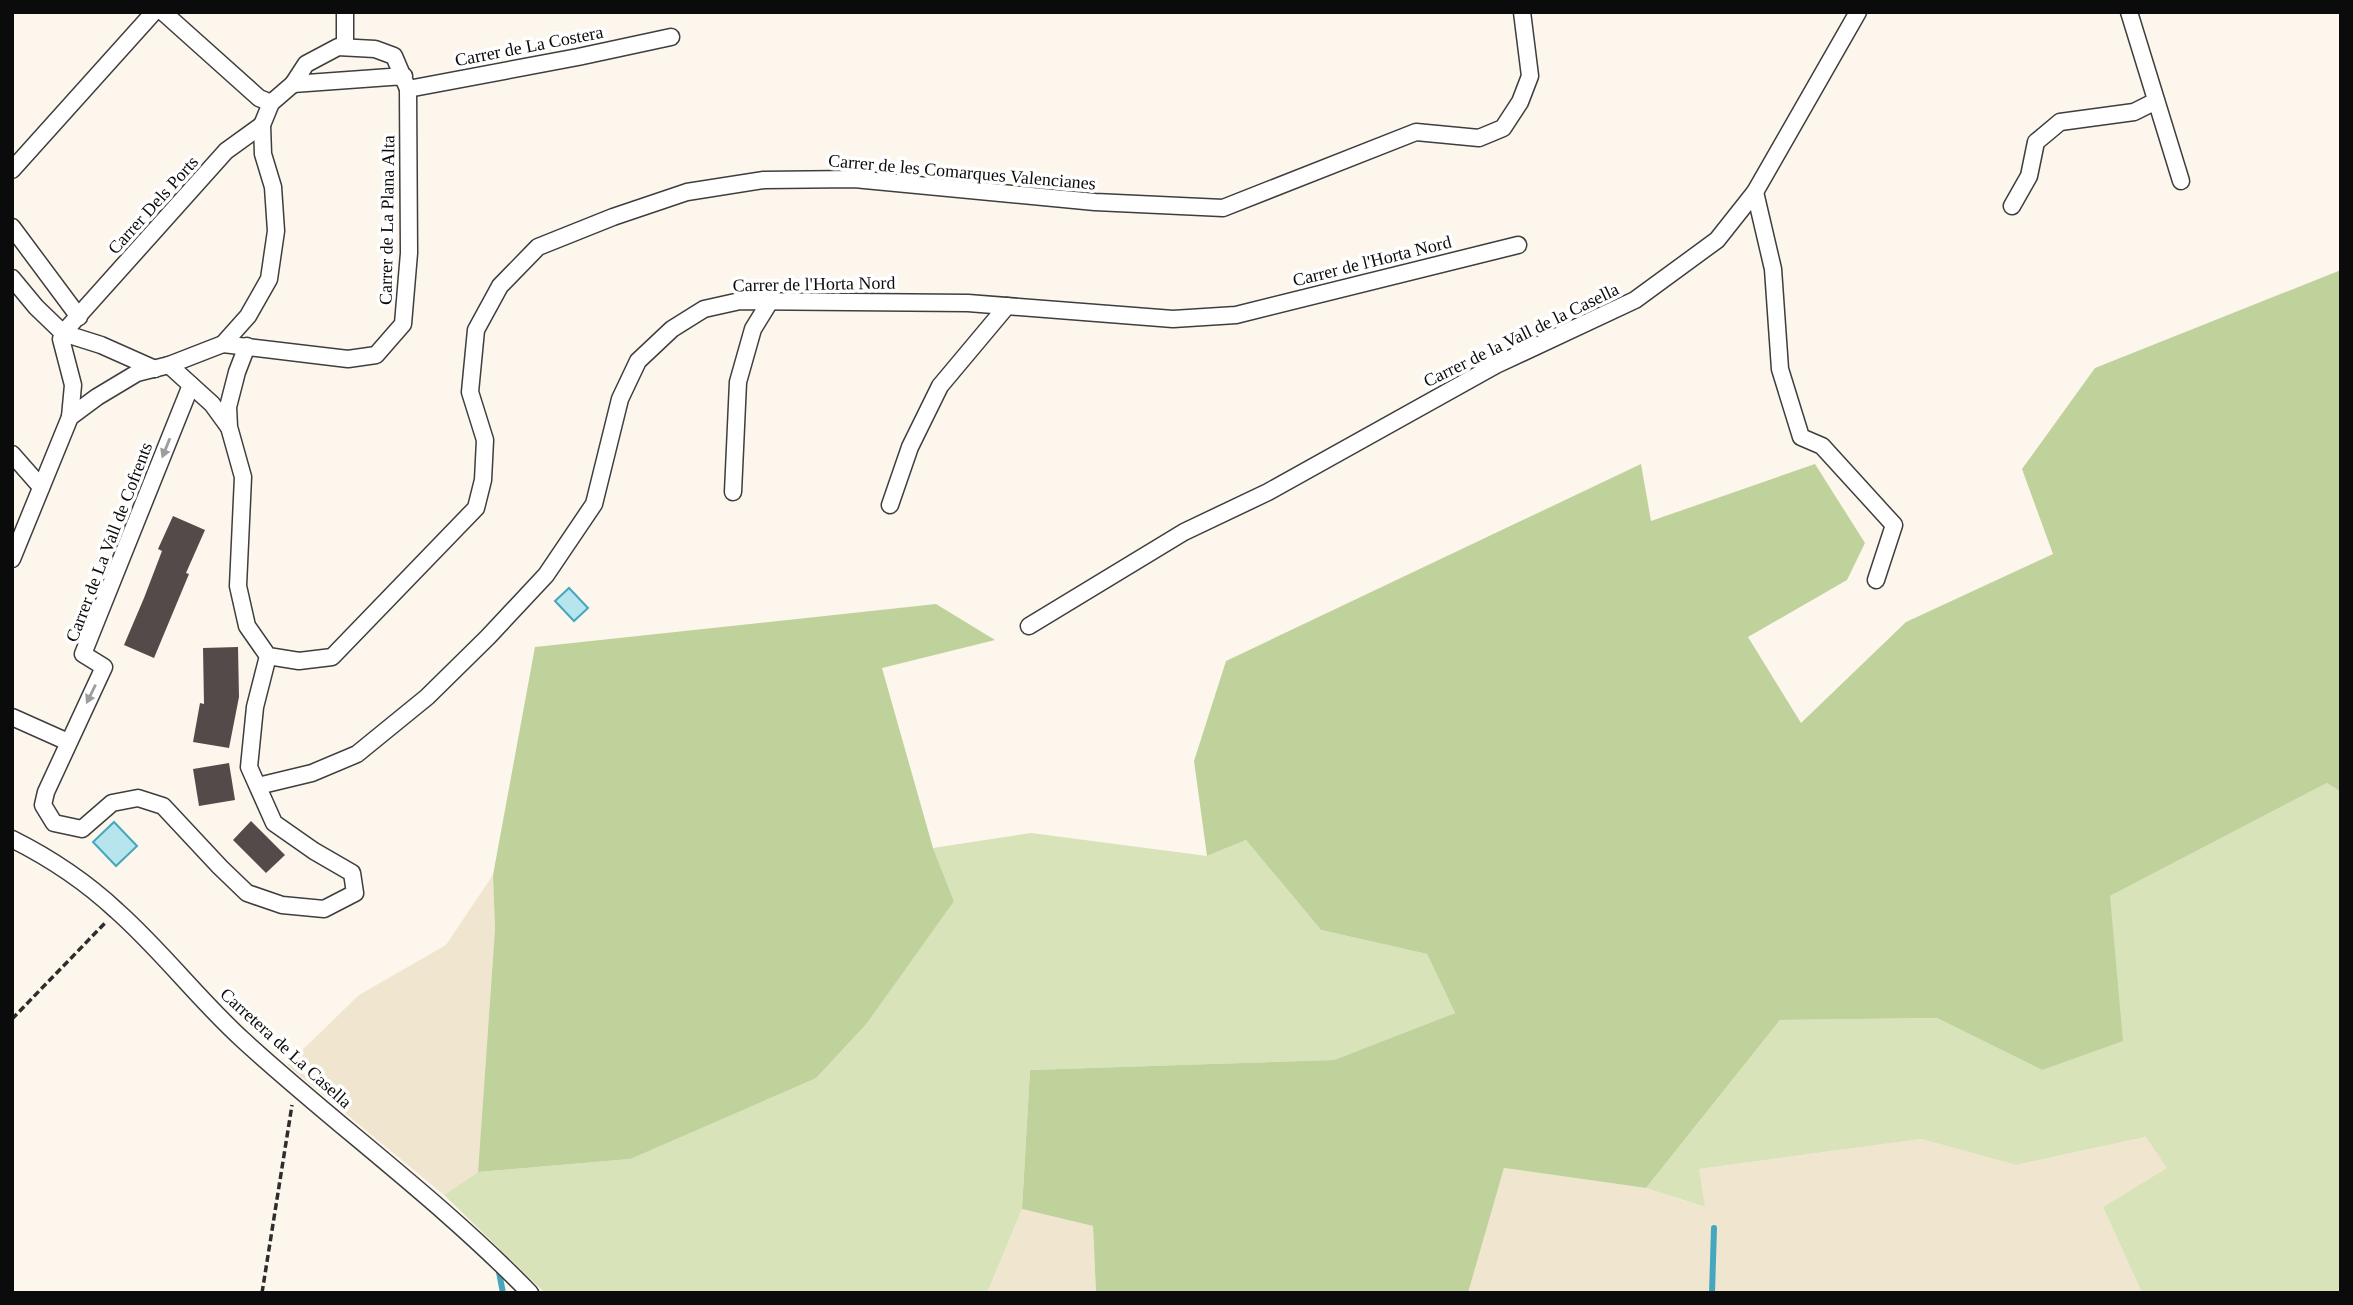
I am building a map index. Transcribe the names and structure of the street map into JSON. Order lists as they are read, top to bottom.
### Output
{
  "streets": {
    "street": [
      "Carrer de La Costera",
      "Carrer de les Comarques Valencianes",
      "Carrer Dels Ports",
      "Carrer de La Plana Alta",
      "Carrer de l'Horta Nord",
      "Carrer de la Vall de la Casella",
      "Carrer de La Vall de Cofrents",
      "Carretera de La Casella"
    ]
  },
  "crossings": [
    ["Carrer de La Costera", "Carrer de La Plana Alta"]
  ]
}
